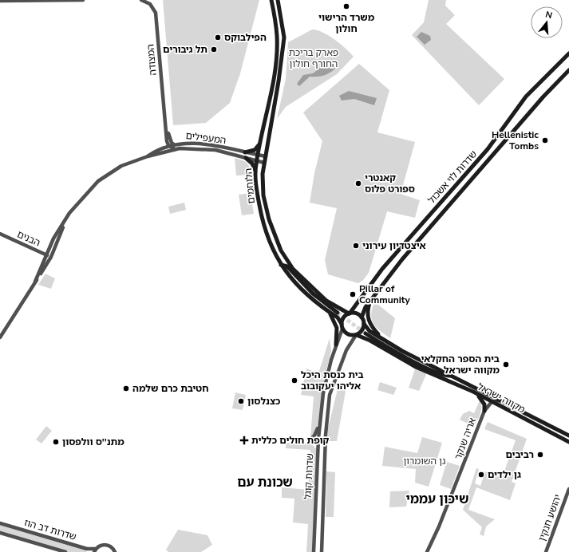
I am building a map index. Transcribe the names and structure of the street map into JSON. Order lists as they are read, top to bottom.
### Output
{
  "streets": {
    "main road": ["שדרות לוי אשכול", "הלוחמים", "מקווה ישראל"],
    "street": [
      "המצודה",
      "המעפילים",
      "הבנים",
      "אריה שנקר",
      "שדרות קוגל",
      "יהושע חנקין",
      "שדרות דב הוז"
    ]
  },
  "crossings": [
    ["המצודה", "המעפילים"],
    ["המעפילים", "הלוחמים"],
    ["המעפילים", "הבנים"],
    ["שדרות לוי אשכול", "הלוחמים"],
    ["שדרות לוי אשכול", "מקווה ישראל"],
    ["שדרות לוי אשכול", "שדרות קוגל"],
    ["הלוחמים", "מקווה ישראל"],
    ["הלוחמים", "שדרות קוגל"],
    ["מקווה ישראל", "אריה שנקר"],
    ["מקווה ישראל", "שדרות קוגל"]
  ],
  "districts": ["שכונת עם", "שיכון עממי"],
  "parks": ["פארק בריכת החורף חולון", "גן השומרון"],
  "places": {
    "other": [
      "משרד הרישוי חולון",
      "הפילבוקס",
      "תל גיבורים",
      "Hellenistic Tombs",
      "קאנטרי ספורט פלוס",
      "איצטדיון עירוני",
      "Pillar of Community",
      "בית הספר החקלאי מקווה ישראל",
      "בית כנסת היכל אליהו יעקובוב",
      "חטיבת כרם שלמה",
      "כצנלסון",
      "מתנ''ס וולפסון",
      "רביבים",
      "גן ילדים"
    ],
    "health": ["קופת חולים כללית"]
  },
  "north": "top"
}
